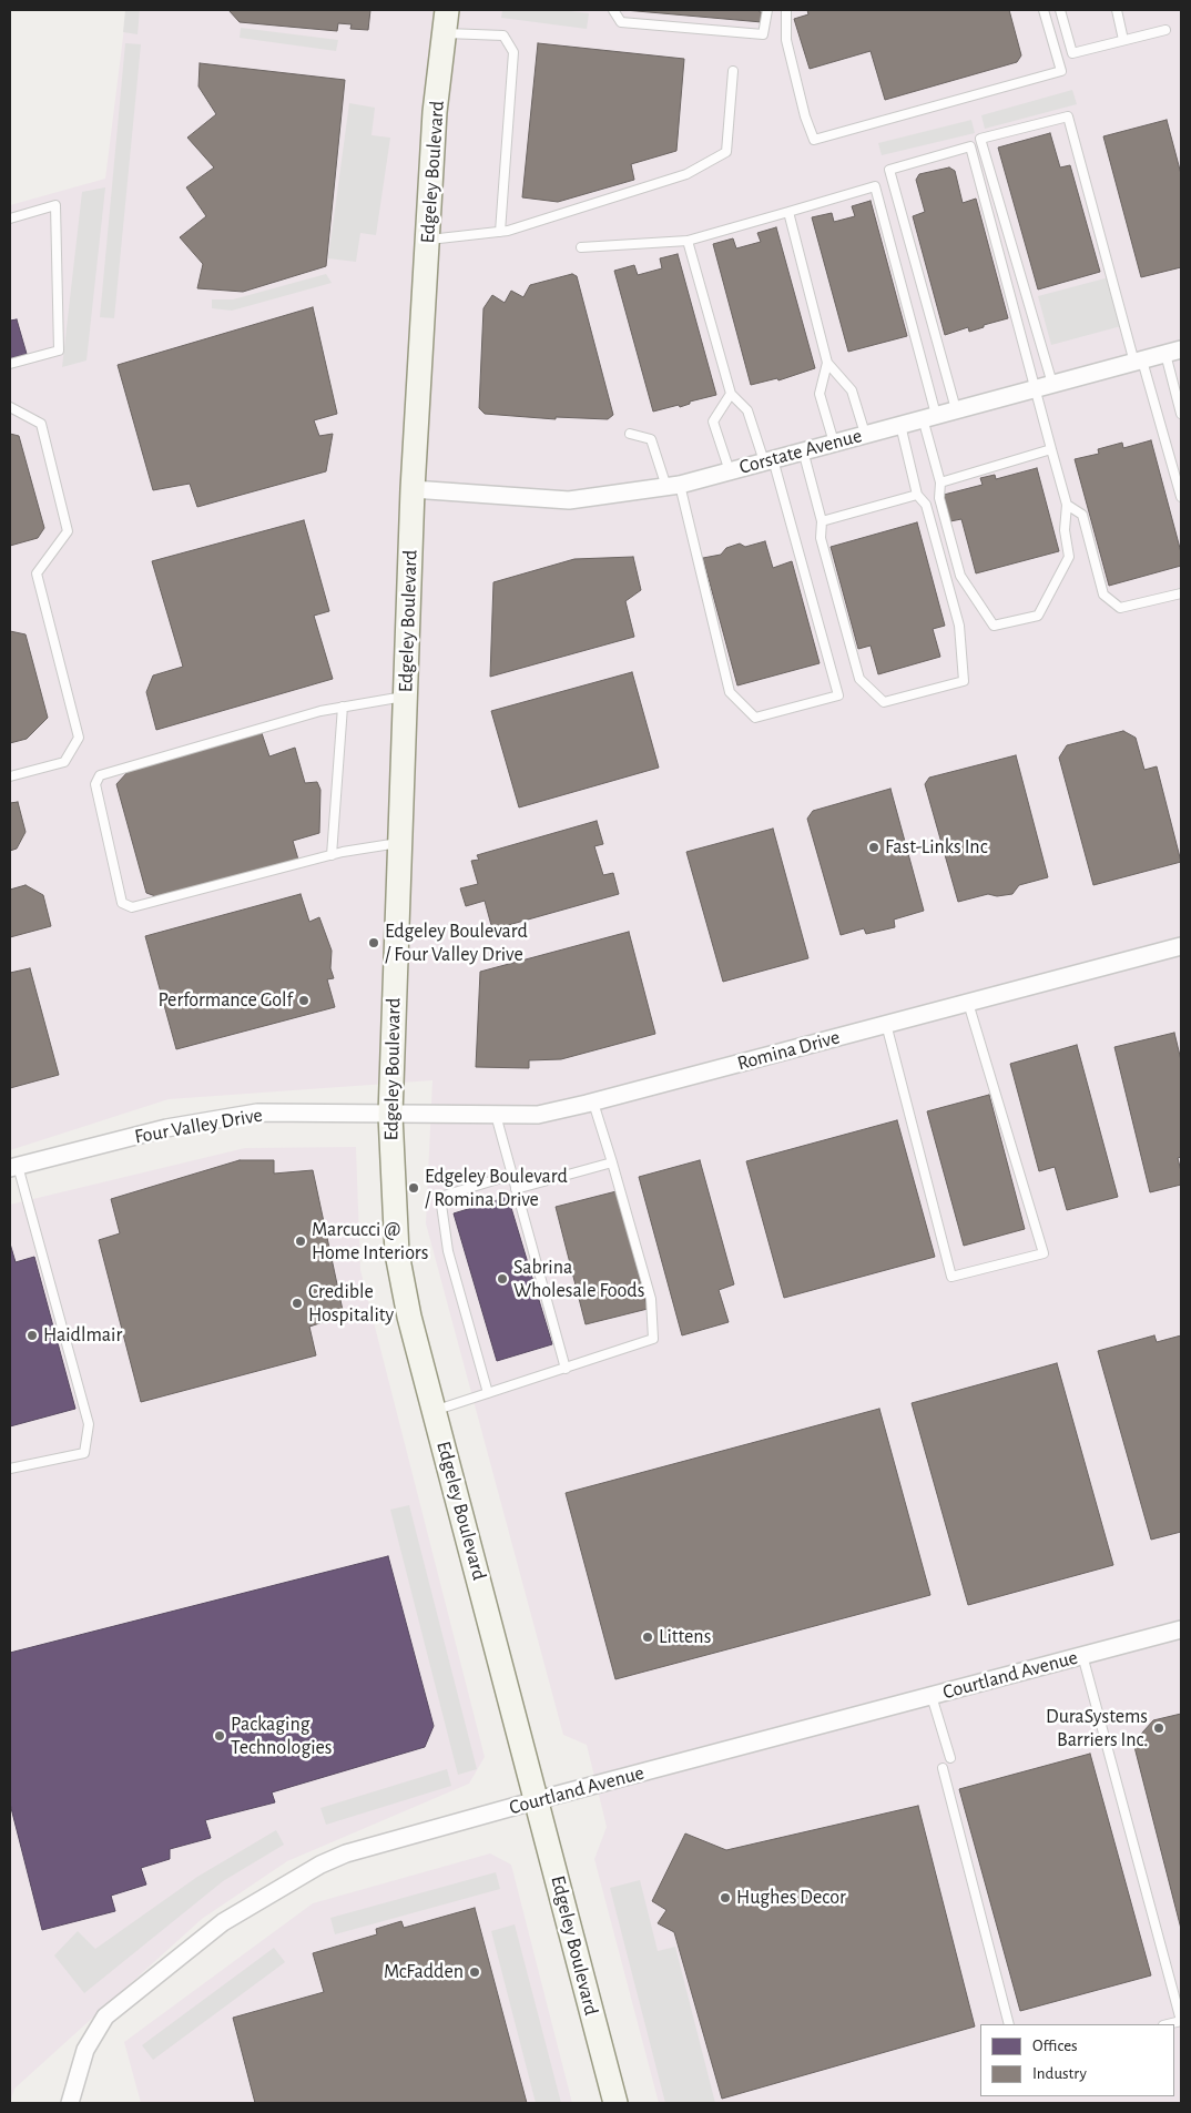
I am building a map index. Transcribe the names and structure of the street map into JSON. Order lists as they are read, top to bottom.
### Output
{
  "streets": {
    "street": [
      "Edgeley Boulevard",
      "Corstate Avenue",
      "Romina Drive",
      "Four Valley Drive",
      "Courtland Avenue"
    ]
  },
  "crossings": [
    ["Edgeley Boulevard", "Corstate Avenue"],
    ["Edgeley Boulevard", "Romina Drive"],
    ["Edgeley Boulevard", "Four Valley Drive"],
    ["Edgeley Boulevard", "Courtland Avenue"],
    ["Romina Drive", "Four Valley Drive"]
  ],
  "places": [
    "Fast-Links Inc",
    "Edgeley Boulevard / Four Valley Drive",
    "Performance Golf",
    "Edgeley Boulevard / Romina Drive",
    "Marcucci @ Home Interiors",
    "Sabrina Wholesale Foods",
    "Credible Hospitality",
    "Haidlmair",
    "Littens",
    "DuraSystems Barriers Inc.",
    "Packaging Technologies",
    "Hughes Decor",
    "McFadden"
  ],
  "legend": ["Offices", "Industry"]
}
